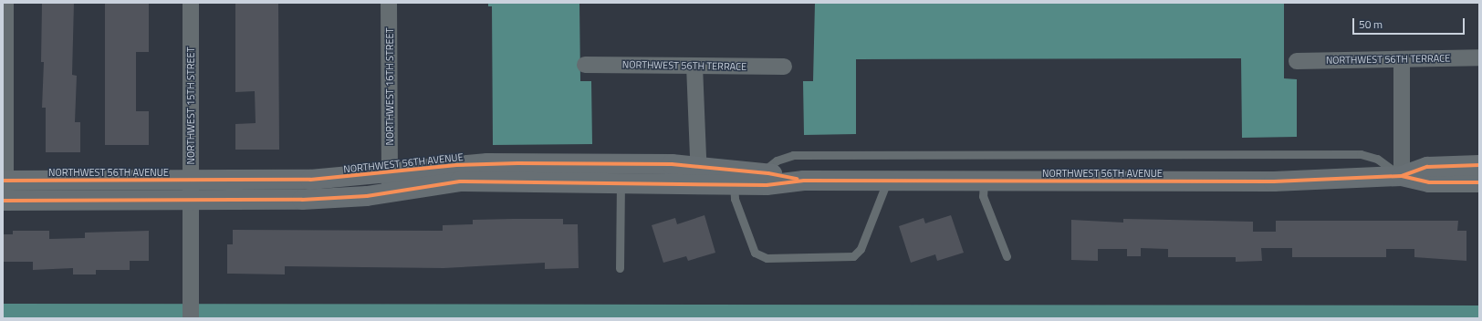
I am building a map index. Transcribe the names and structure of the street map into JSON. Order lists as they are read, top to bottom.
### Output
{
  "streets": {
    "street": [
      "NORTHWEST 56TH TERRACE",
      "NORTHWEST 16TH STREET",
      "NORTHWEST 15TH STREET",
      "NORTHWEST 56TH AVENUE"
    ]
  },
  "crossings": [
    ["NORTHWEST 16TH STREET", "NORTHWEST 56TH AVENUE"],
    ["NORTHWEST 15TH STREET", "NORTHWEST 56TH AVENUE"]
  ],
  "scale_bar": "50 m"
}
